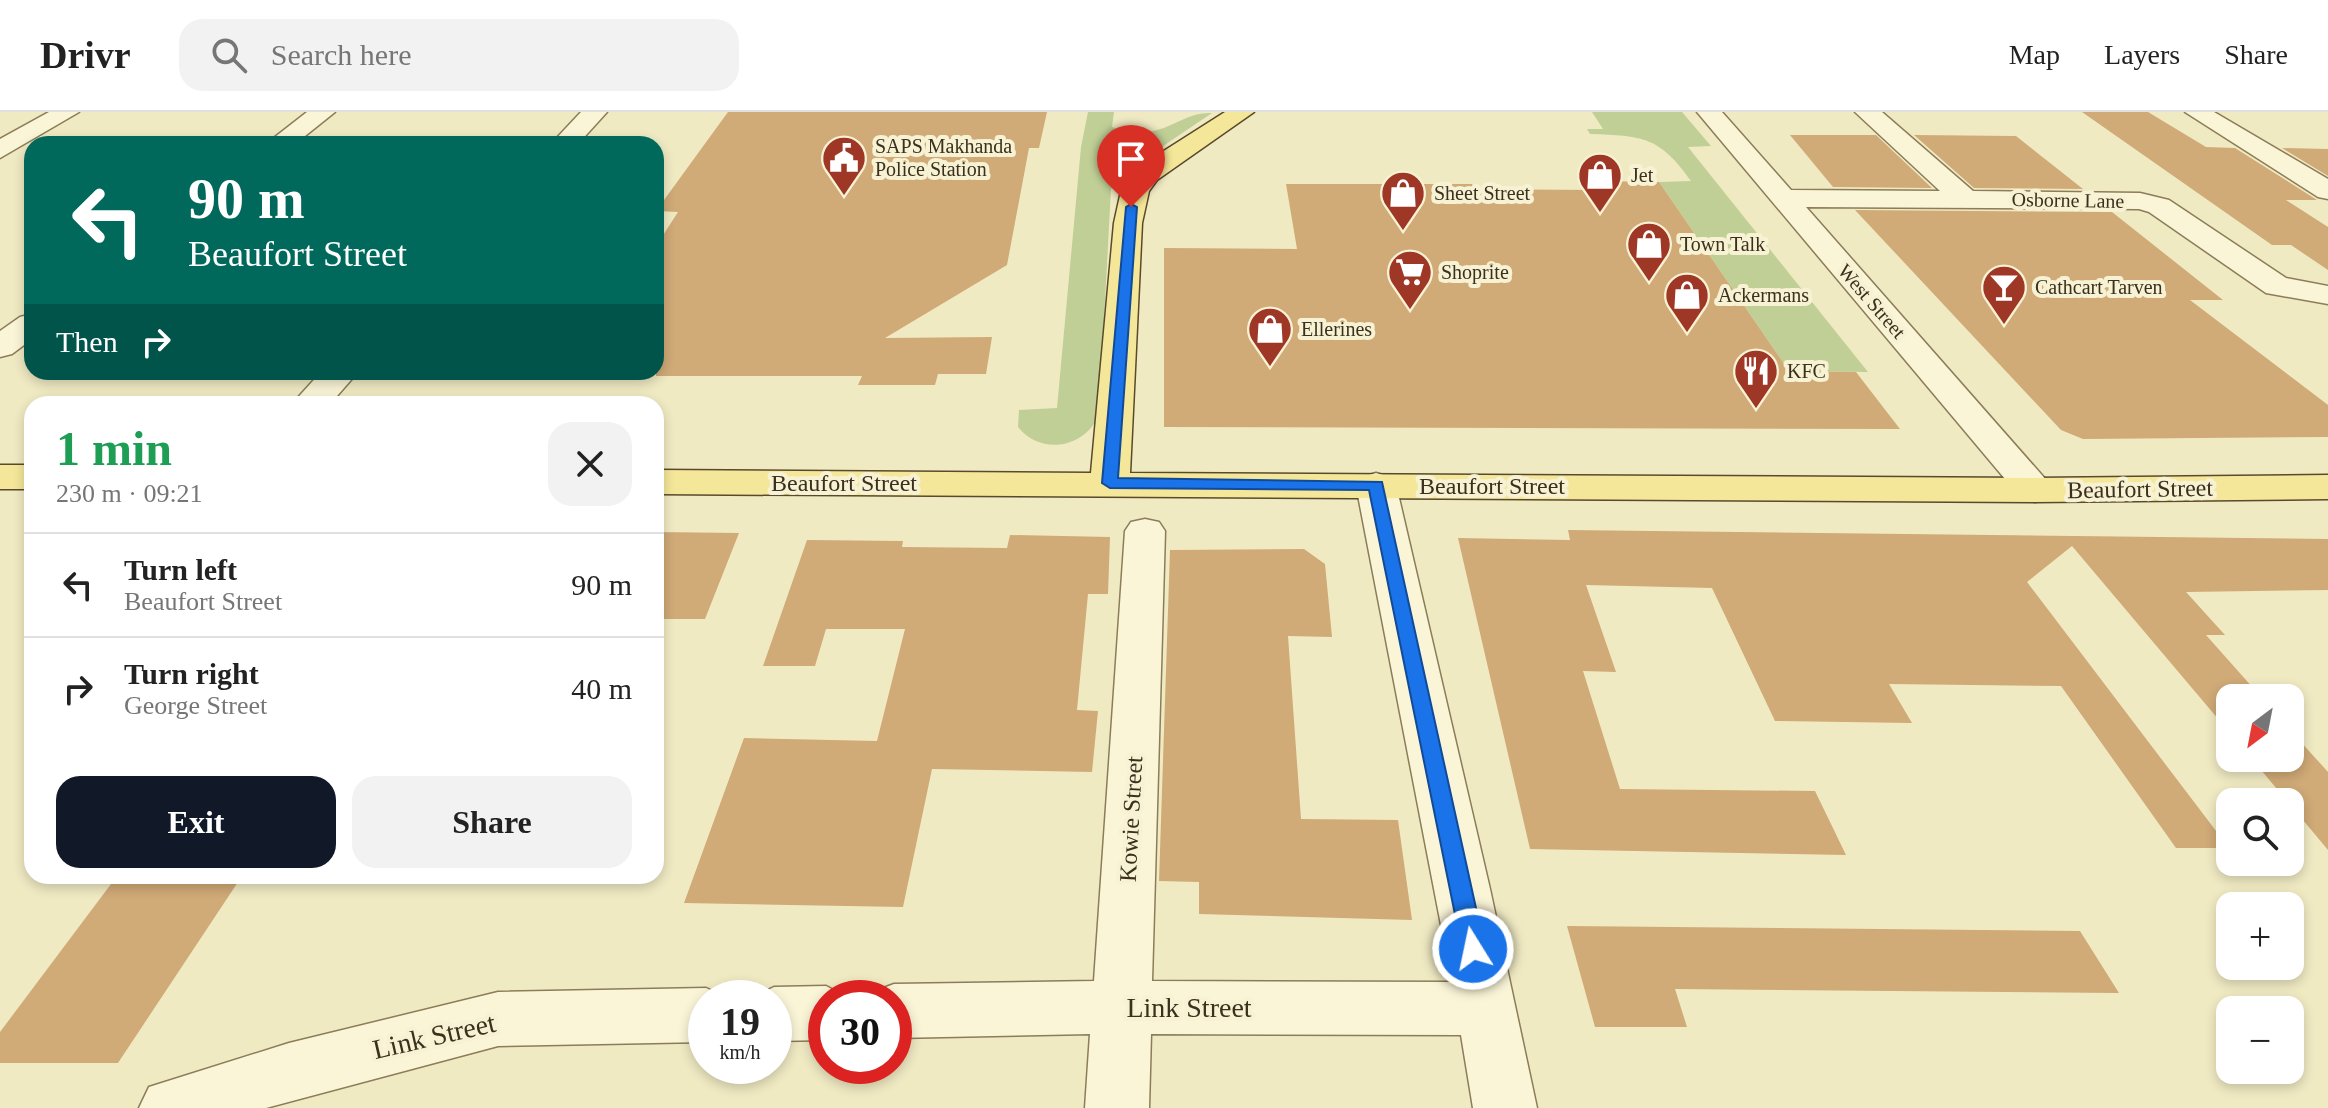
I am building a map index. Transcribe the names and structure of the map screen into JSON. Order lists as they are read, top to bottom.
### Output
{
  "streets": {
    "main road": ["Beaufort Street"],
    "street": [
      "Osborne Lane",
      "West Street",
      "Kowie Street",
      "Link Street"
    ]
  },
  "crossings": [
    ["Osborne Lane", "West Street"],
    ["West Street", "Beaufort Street"],
    ["Kowie Street", "Link Street"]
  ],
  "places": {
    "public building": ["SAPS Makhanda Police Station"],
    "shop": [
      "Jet",
      "Sheet Street",
      "Town Talk",
      "Ackermans",
      "Ellerines"
    ],
    "supermarket": ["Shoprite"],
    "bar": ["Cathcart Tarven"],
    "restaurant": ["KFC"]
  },
  "north": "bottom left",
  "page": {
    "header": "Drivr",
    "search": "Search here",
    "nav": ["Map", "Layers", "Share"],
    "turn": ["90 m", "Beaufort Street"],
    "then": "Then",
    "heading": ["1 min", "230 m · 09:21"],
    "list": [
      {
        "name": "Turn left",
        "note": "Beaufort Street",
        "value": "90 m"
      },
      {
        "name": "Turn right",
        "note": "George Street",
        "value": "40 m"
      }
    ],
    "map_buttons": ["+", "−"],
    "buttons": ["Exit", "Share"],
    "speed": "19 km/h",
    "limit": "30"
  }
}
